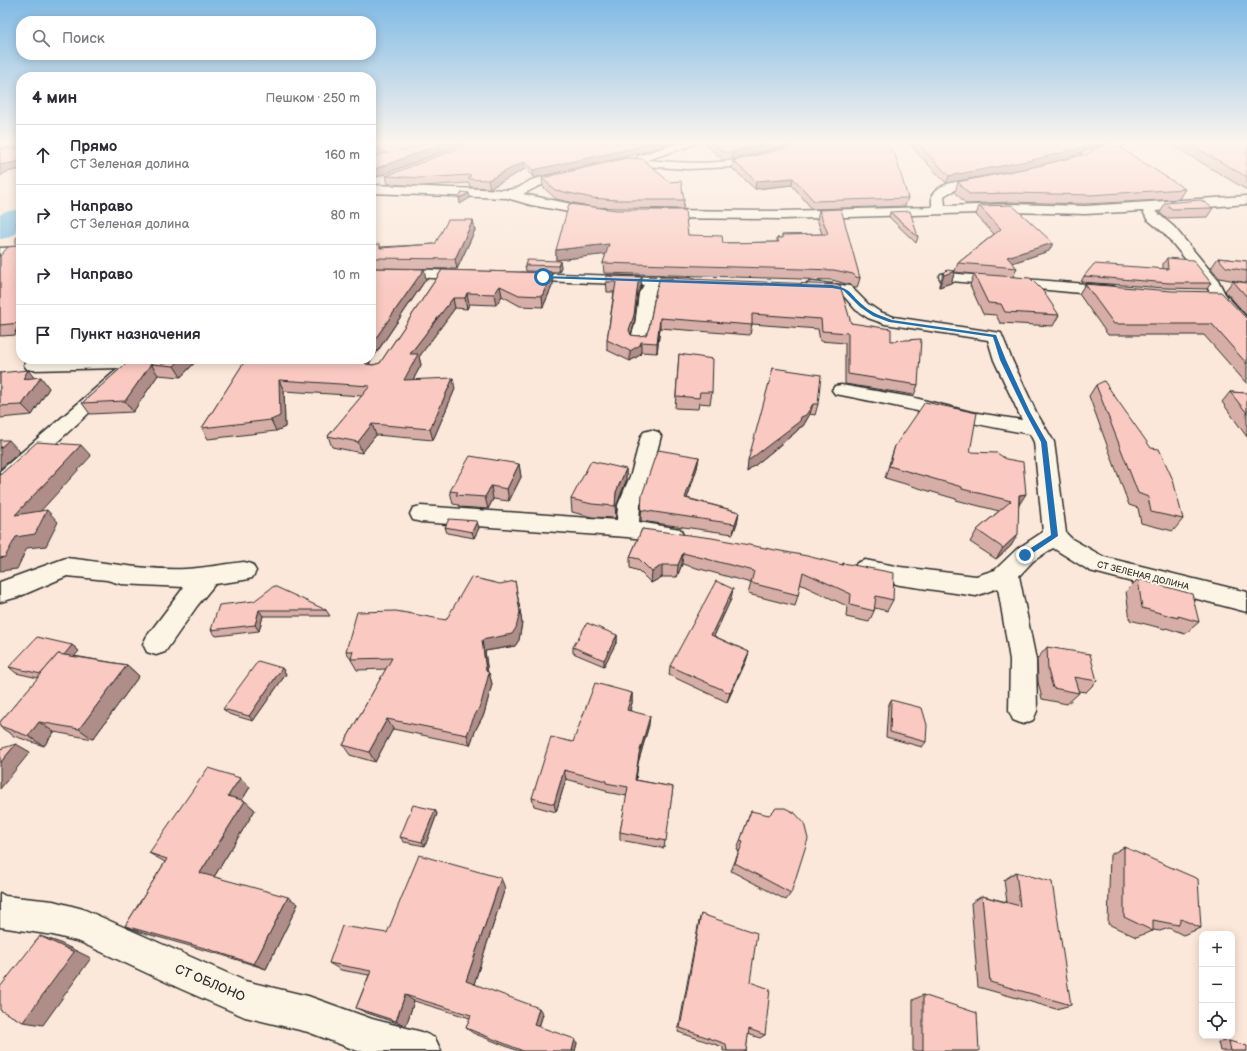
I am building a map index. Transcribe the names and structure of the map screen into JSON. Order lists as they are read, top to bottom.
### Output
{
  "streets": {
    "street": ["СТ ЗЕЛЕНАЯ ДОЛИНА", "СТ ОБЛОНО"]
  },
  "page": {
    "search": "Поиск",
    "heading": ["4 мин", "Пешком · 250 m"],
    "list": [
      ["Прямо", "СТ Зеленая долина", "160 m"],
      ["Направо", "СТ Зеленая долина", "80 m"],
      ["Направо", "10 m"],
      "Пункт назначения"
    ],
    "map_buttons": ["+", "−"]
  }
}
